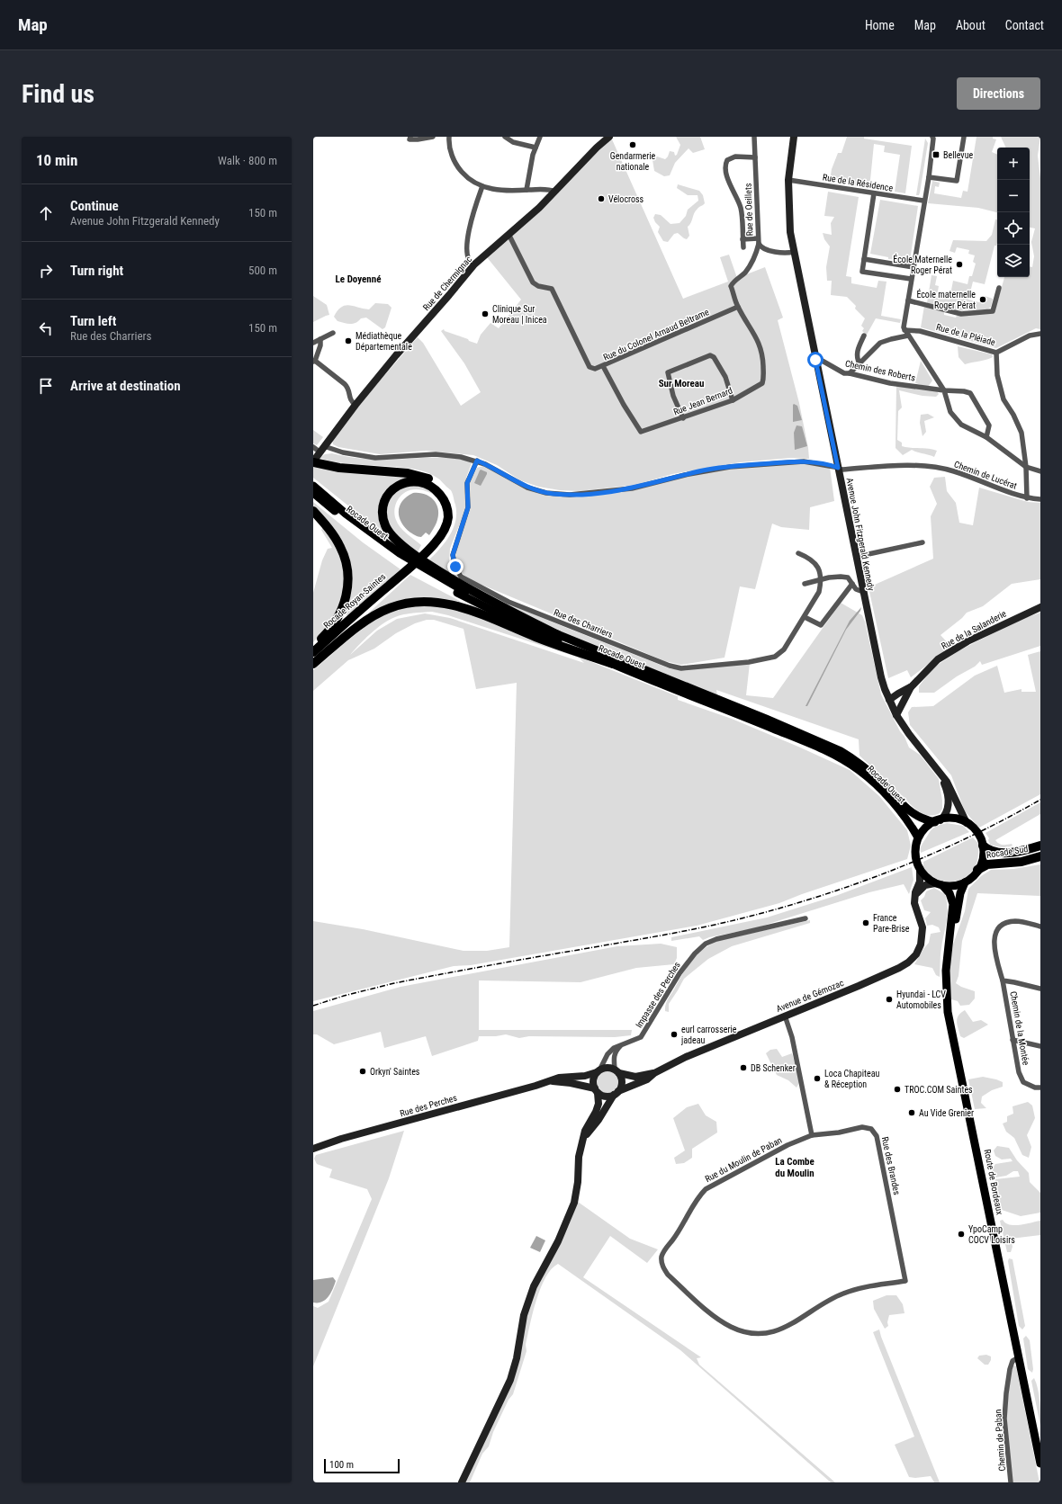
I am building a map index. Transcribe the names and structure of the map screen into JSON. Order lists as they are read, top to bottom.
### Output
{
  "streets": {
    "highway": ["Rocade Royan-Saintes", "Rocade Sud"],
    "main road": [
      "Rue de Chermignac",
      "Rocade Ouest",
      "Avenue John Fitzgerald Kennedy",
      "Rue de la Salanderie",
      "Avenue de Gémozac",
      "Rue des Perches",
      "Route de Bordeaux"
    ],
    "street": [
      "Rue de la Résidence",
      "Rue de Oeillets",
      "Rue du Colonel Arnaud Beltrame",
      "Rue de la Pléiade",
      "Chemin des Roberts",
      "Rue Jean Bernard",
      "Chemin de Lucérat",
      "Rue des Charriers",
      "Impasse des Perches",
      "Chemin de la Montée",
      "Rue du Moulin de Paban",
      "Rue des Brandes",
      "Chemin de Paban"
    ]
  },
  "crossings": [
    ["Rue de la Résidence", "Avenue John Fitzgerald Kennedy"],
    ["Rue de Oeillets", "Rue Jean Bernard"],
    ["Rue de Oeillets", "Avenue John Fitzgerald Kennedy"],
    ["Rue de Chermignac", "Rue du Colonel Arnaud Beltrame"],
    ["Rue de Chermignac", "Chemin de Lucérat"],
    ["Rue de Chermignac", "Rocade Royan-Saintes"],
    ["Rue du Colonel Arnaud Beltrame", "Rue Jean Bernard"],
    ["Rue de la Pléiade", "Chemin des Roberts"],
    ["Chemin des Roberts", "Avenue John Fitzgerald Kennedy"],
    ["Chemin de Lucérat", "Avenue John Fitzgerald Kennedy"],
    ["Chemin de Lucérat", "Rocade Royan-Saintes"],
    ["Chemin de Lucérat", "Rue des Charriers"],
    ["Rocade Ouest", "Avenue John Fitzgerald Kennedy"],
    ["Rocade Ouest", "Rocade Royan-Saintes"],
    ["Rocade Ouest", "Rocade Sud"],
    ["Rocade Ouest", "Route de Bordeaux"],
    ["Avenue John Fitzgerald Kennedy", "Rue de la Salanderie"],
    ["Avenue John Fitzgerald Kennedy", "Rocade Sud"],
    ["Avenue John Fitzgerald Kennedy", "Route de Bordeaux"],
    ["Rocade Sud", "Route de Bordeaux"],
    ["Impasse des Perches", "Avenue de Gémozac"],
    ["Impasse des Perches", "Rue des Perches"],
    ["Avenue de Gémozac", "Rue des Perches"],
    ["Rue du Moulin de Paban", "Rue des Brandes"],
    ["Route de Bordeaux", "Chemin de Paban"]
  ],
  "districts": ["Le Doyenné", "Sur Moreau", "La Combe du Moulin"],
  "places": {
    "other": [
      "Gendarmerie nationale",
      "Vélocross",
      "École Maternelle Roger Pérat",
      "École maternelle Roger Pérat",
      "Clinique Sur Moreau | Inicea",
      "Médiathèque Départementale",
      "France Pare-Brise",
      "Hyundai - LCV Automobiles",
      "eurl carrosserie jadeau",
      "DB Schenker",
      "Orkyn' Saintes",
      "Loca Chapiteau & Réception",
      "TROC.COM Saintes",
      "Au Vide Grenier",
      "YpoCamp COCV Loisirs"
    ],
    "transit": ["Bellevue"]
  },
  "scale_bar": "100 m",
  "page": {
    "header": "Map",
    "nav": [
      "Home",
      "Map",
      "About",
      "Contact"
    ],
    "buttons": "Directions",
    "title": "Find us",
    "heading": ["10 min", "Walk · 800 m"],
    "map_buttons": ["+", "−"],
    "list": [
      ["Continue", "Avenue John Fitzgerald Kennedy", "150 m"],
      ["Turn right", "500 m"],
      ["Turn left", "Rue des Charriers", "150 m"],
      "Arrive at destination"
    ],
    "scale": "100 m"
  }
}
